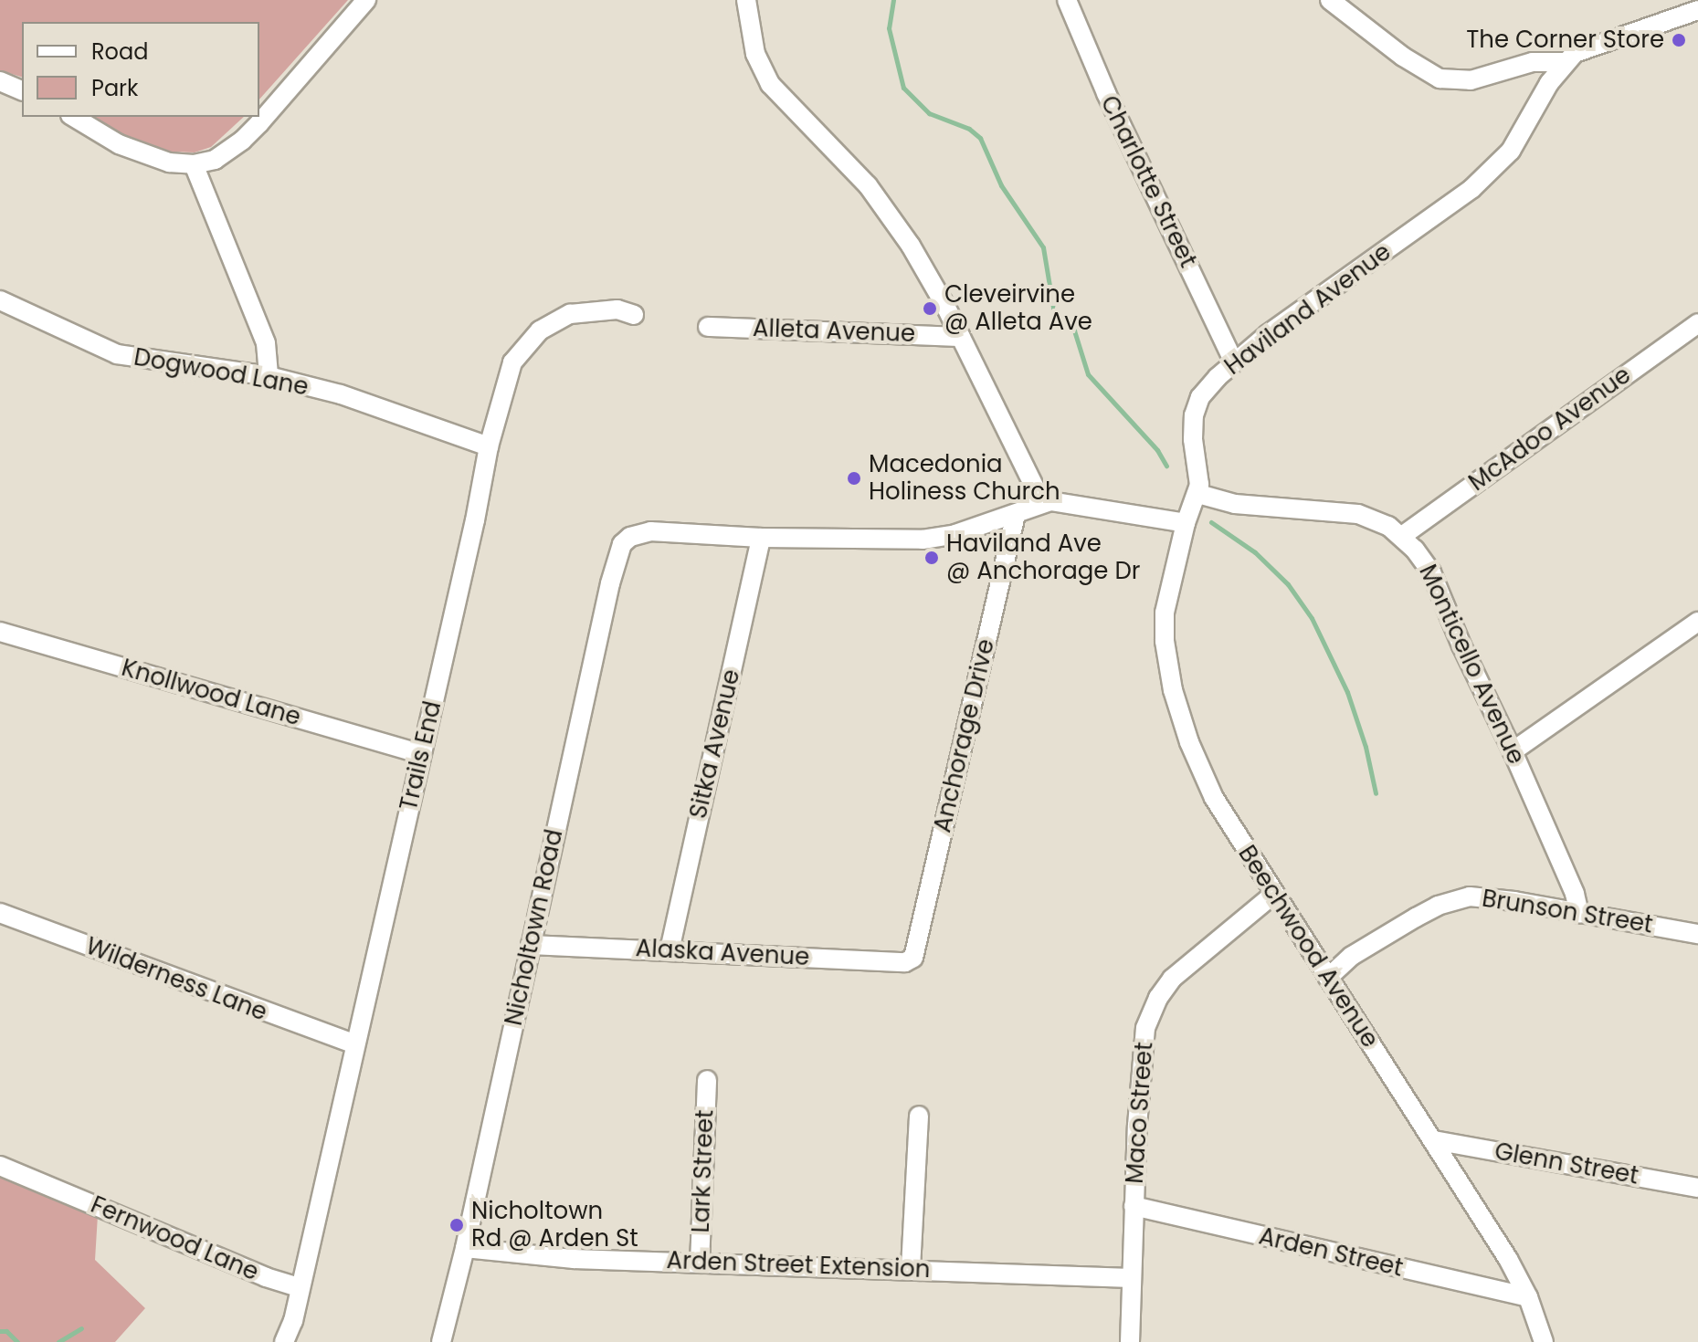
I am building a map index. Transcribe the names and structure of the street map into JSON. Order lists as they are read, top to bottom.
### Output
{
  "streets": {
    "street": [
      "Charlotte Street",
      "Haviland Avenue",
      "Alleta Avenue",
      "Dogwood Lane",
      "McAdoo Avenue",
      "Monticello Avenue",
      "Knollwood Lane",
      "Anchorage Drive",
      "Sitka Avenue",
      "Trails End",
      "Brunson Street",
      "Nicholtown Road",
      "Beechwood Avenue",
      "Alaska Avenue",
      "Wilderness Lane",
      "Maco Street",
      "Glenn Street",
      "Lark Street",
      "Fernwood Lane",
      "Arden Street",
      "Arden Street Extension"
    ]
  },
  "crossings": [
    ["Charlotte Street", "Haviland Avenue"],
    ["Haviland Avenue", "Monticello Avenue"],
    ["Haviland Avenue", "Beechwood Avenue"],
    ["Dogwood Lane", "Trails End"],
    ["McAdoo Avenue", "Monticello Avenue"],
    ["Monticello Avenue", "Brunson Street"],
    ["Knollwood Lane", "Trails End"],
    ["Anchorage Drive", "Alaska Avenue"],
    ["Sitka Avenue", "Nicholtown Road"],
    ["Sitka Avenue", "Alaska Avenue"],
    ["Trails End", "Wilderness Lane"],
    ["Trails End", "Fernwood Lane"],
    ["Brunson Street", "Beechwood Avenue"],
    ["Nicholtown Road", "Alaska Avenue"],
    ["Nicholtown Road", "Arden Street Extension"],
    ["Beechwood Avenue", "Maco Street"],
    ["Beechwood Avenue", "Glenn Street"],
    ["Beechwood Avenue", "Arden Street"],
    ["Maco Street", "Arden Street"],
    ["Maco Street", "Arden Street Extension"],
    ["Lark Street", "Arden Street Extension"]
  ],
  "places": [
    "The Corner Store",
    "Cleveirvine @ Alleta Ave",
    "Macedonia Holiness Church",
    "Haviland Ave @ Anchorage Dr",
    "Nicholtown Rd @ Arden St"
  ],
  "legend": ["Road", "Park"]
}
